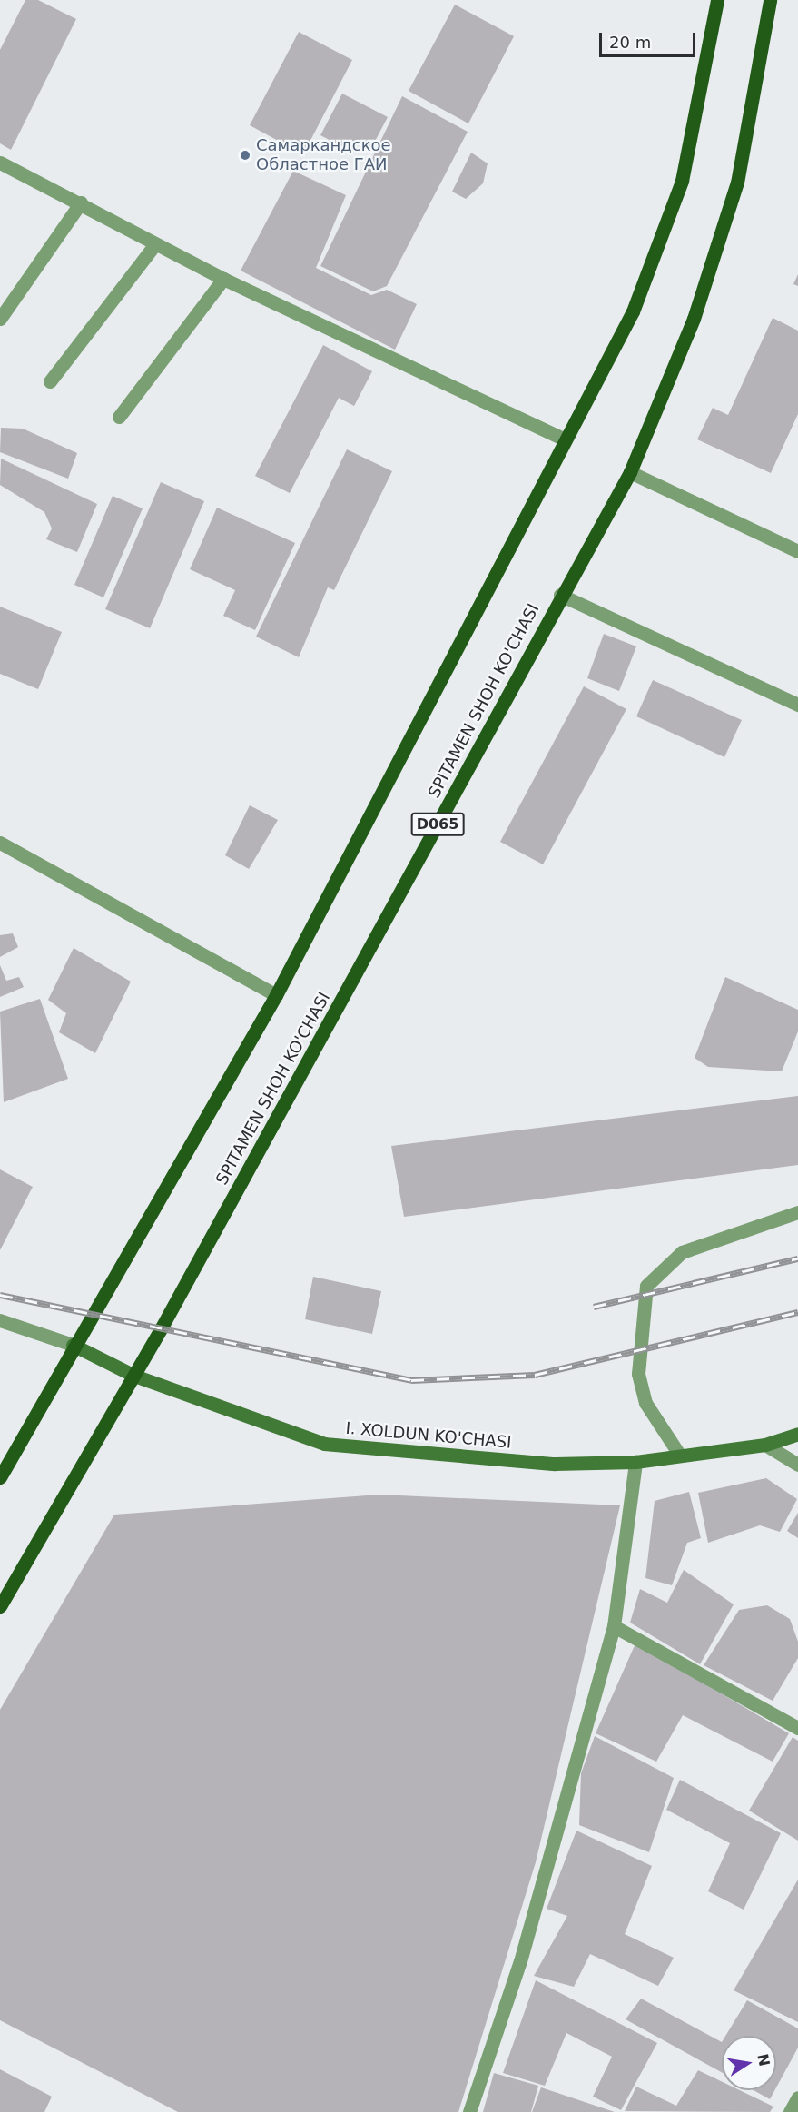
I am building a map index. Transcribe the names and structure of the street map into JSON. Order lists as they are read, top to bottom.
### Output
{
  "streets": {
    "main road": ["SPITAMEN SHOH KO'CHASI", "D065"],
    "street": ["I. XOLDUN KO'CHASI"]
  },
  "crossings": [
    ["SPITAMEN SHOH KO'CHASI", "I. XOLDUN KO'CHASI"]
  ],
  "places": ["Самаркандское Областное ГАИ"],
  "scale_bar": "20 m",
  "north": "right"
}
